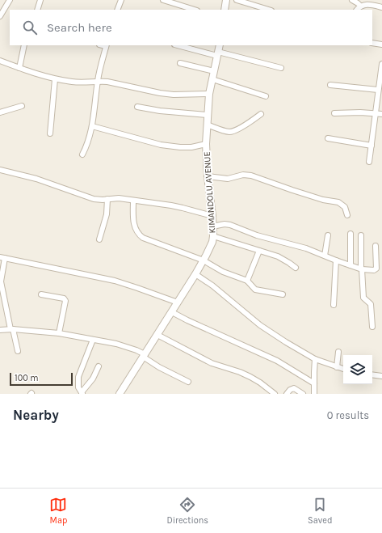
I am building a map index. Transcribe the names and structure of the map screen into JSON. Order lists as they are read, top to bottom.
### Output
{
  "streets": {
    "street": ["KIMANDOLU AVENUE"]
  },
  "scale_bar": "100 m",
  "page": {
    "search": "Search here",
    "scale": "100 m",
    "heading": ["Nearby", "0 results"],
    "nav": ["Map", "Directions", "Saved"]
  }
}
